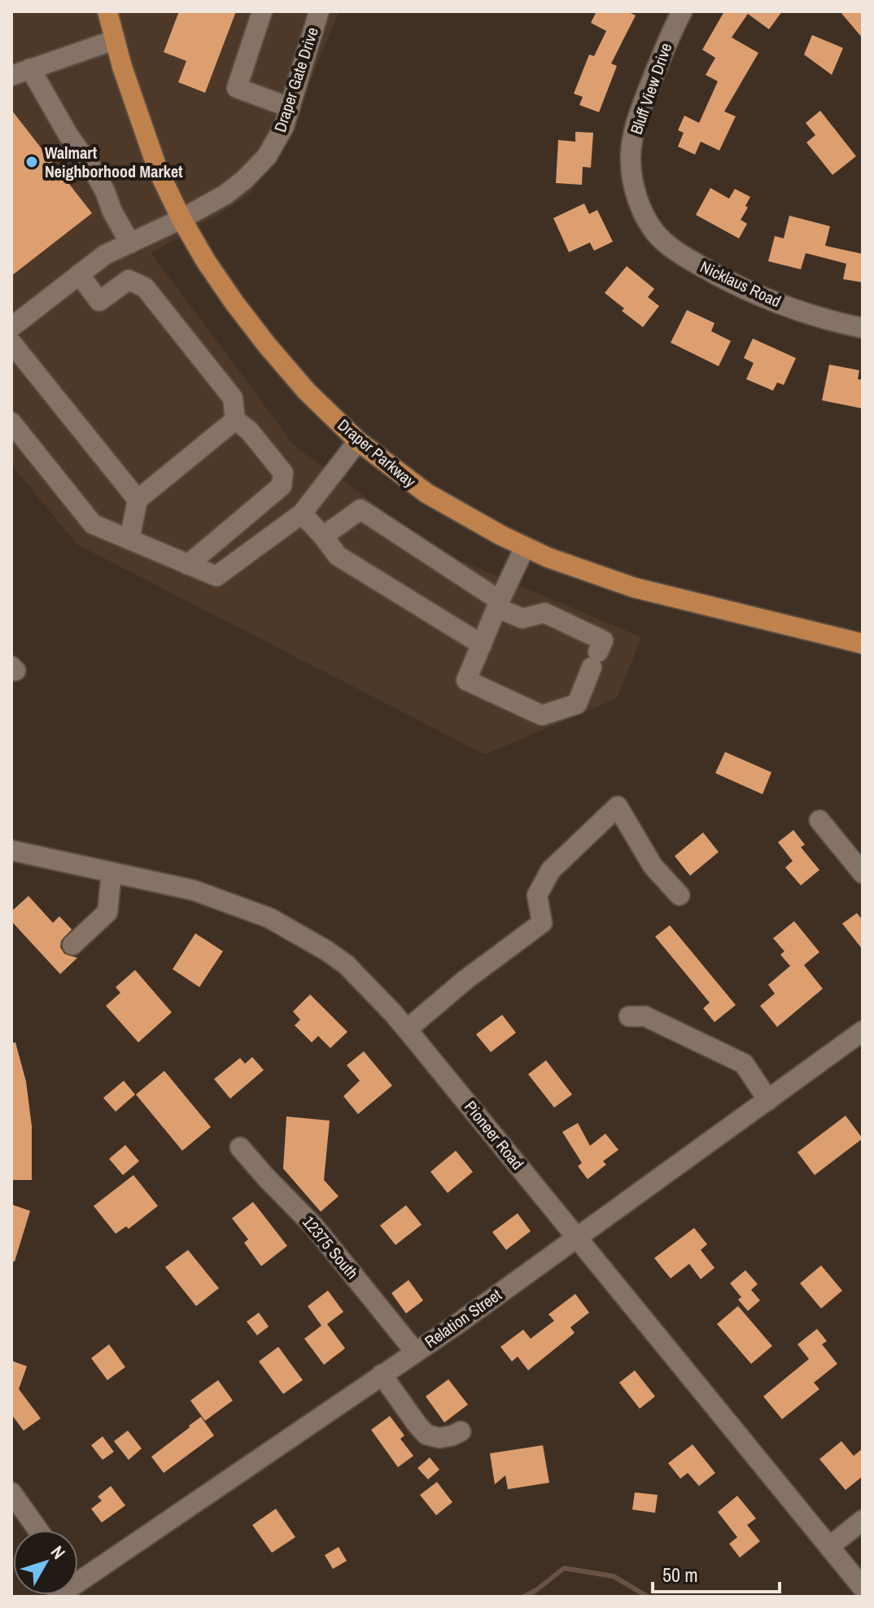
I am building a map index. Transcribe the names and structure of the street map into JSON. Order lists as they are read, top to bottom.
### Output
{
  "streets": {
    "main road": ["Draper Parkway"],
    "street": [
      "Draper Gate Drive",
      "Bluff View Drive",
      "Nicklaus Road",
      "Pioneer Road",
      "12375 South",
      "Relation Street"
    ]
  },
  "crossings": [
    ["Draper Gate Drive", "Draper Parkway"],
    ["Bluff View Drive", "Nicklaus Road"],
    ["Pioneer Road", "Relation Street"],
    ["12375 South", "Relation Street"]
  ],
  "places": ["Walmart Neighborhood Market"],
  "scale_bar": "50 m",
  "north": "top right"
}
